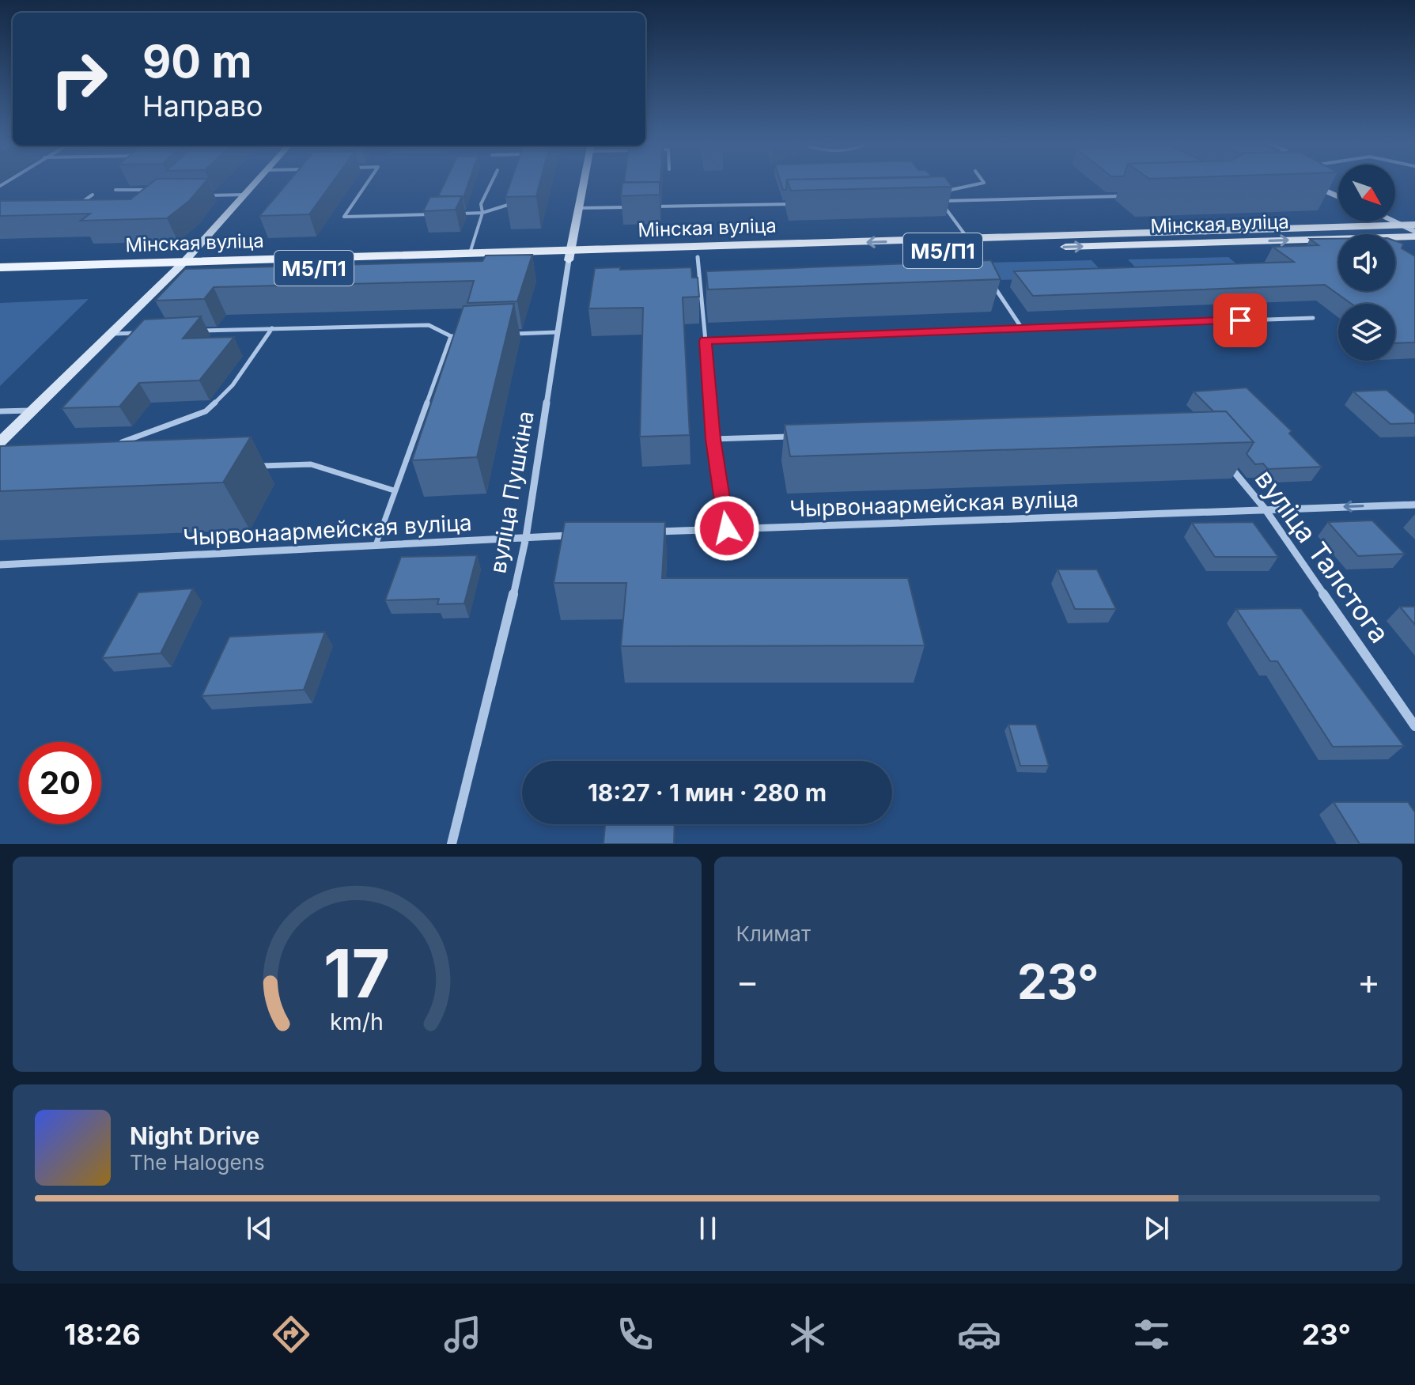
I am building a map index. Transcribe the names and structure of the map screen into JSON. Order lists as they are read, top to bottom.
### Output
{
  "streets": {
    "main road": ["Мінская вуліца", "М5/П1"],
    "street": ["вуліца Пушкіна", "Чырвонаармейская вуліца", "вуліца Талстога"]
  },
  "crossings": [
    ["Мінская вуліца", "вуліца Пушкіна"],
    ["вуліца Пушкіна", "Чырвонаармейская вуліца"],
    ["Чырвонаармейская вуліца", "вуліца Талстога"]
  ],
  "north": "bottom right",
  "page": {
    "turn": ["90 m", "Направо"],
    "limit": "20",
    "trip": "18:27 · 1 мин · 280 m",
    "tile": "Климат",
    "heat": ["−", "23°", "+"],
    "song": ["Night Drive", "The Halogens"],
    "tabs": ["18:26", "23°"],
    "gauge": ["17", "km/h"]
  }
}
